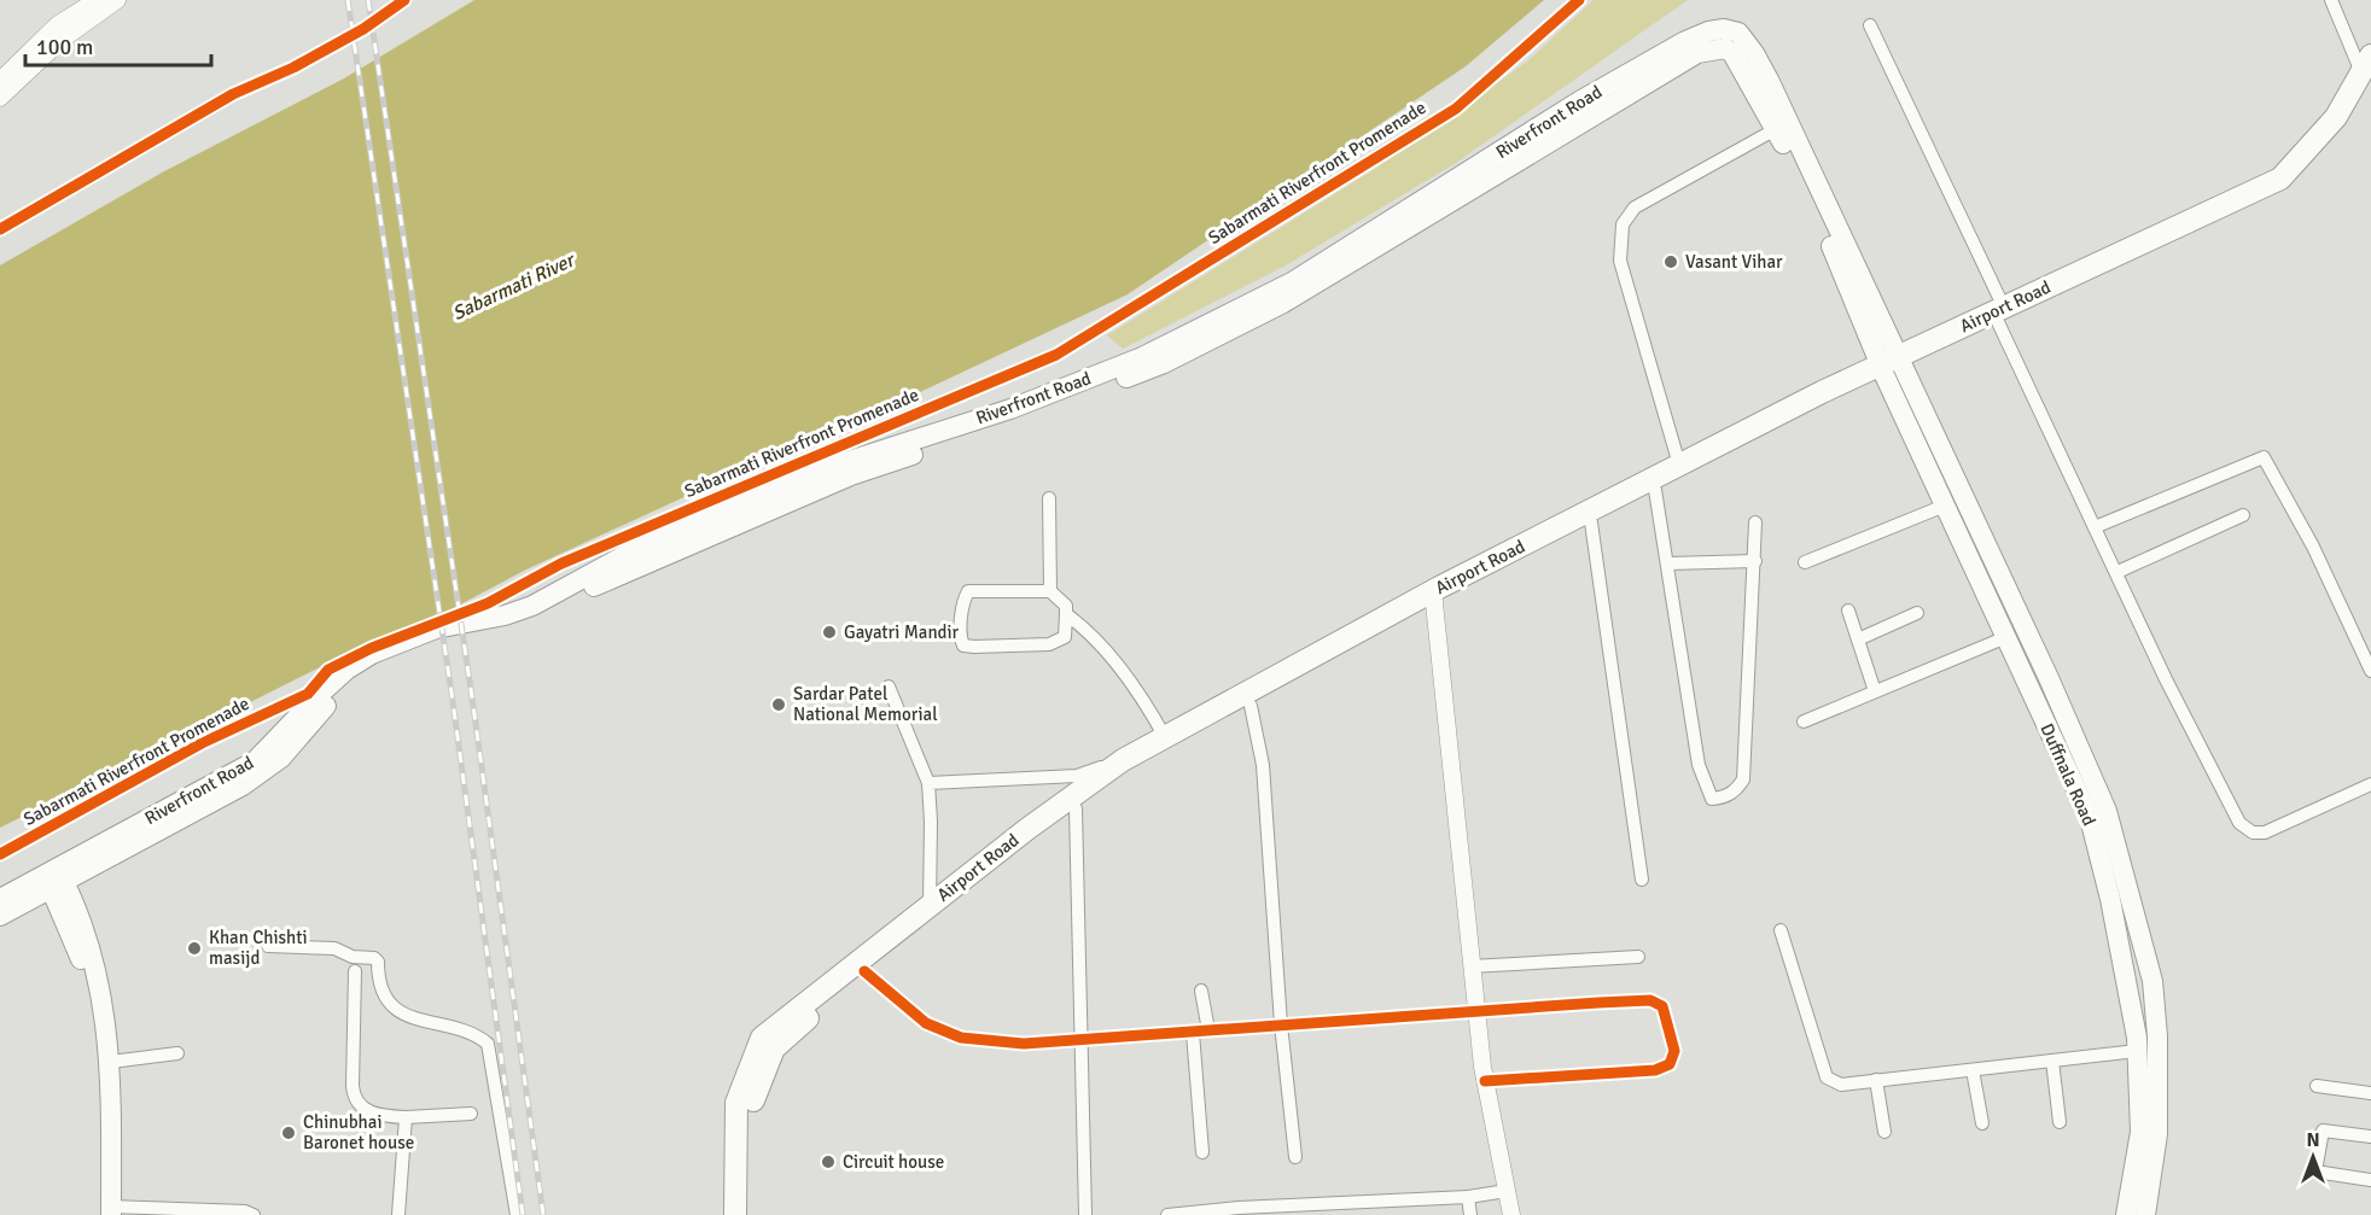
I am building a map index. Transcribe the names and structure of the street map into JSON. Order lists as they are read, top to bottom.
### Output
{
  "streets": {
    "main road": ["Riverfront Road", "Airport Road", "Duffnala Road"],
    "cycle path": ["Sabarmati Riverfront Promenade"]
  },
  "crossings": [
    ["Riverfront Road", "Airport Road"],
    ["Riverfront Road", "Duffnala Road"],
    ["Airport Road", "Duffnala Road"]
  ],
  "water": ["Sabarmati River"],
  "places": [
    "Vasant Vihar",
    "Gayatri Mandir",
    "Sardar Patel National Memorial",
    "Khan Chishti masijd",
    "Chinubhai Baronet house",
    "Circuit house"
  ],
  "scale_bar": "100 m",
  "north": "top"
}
